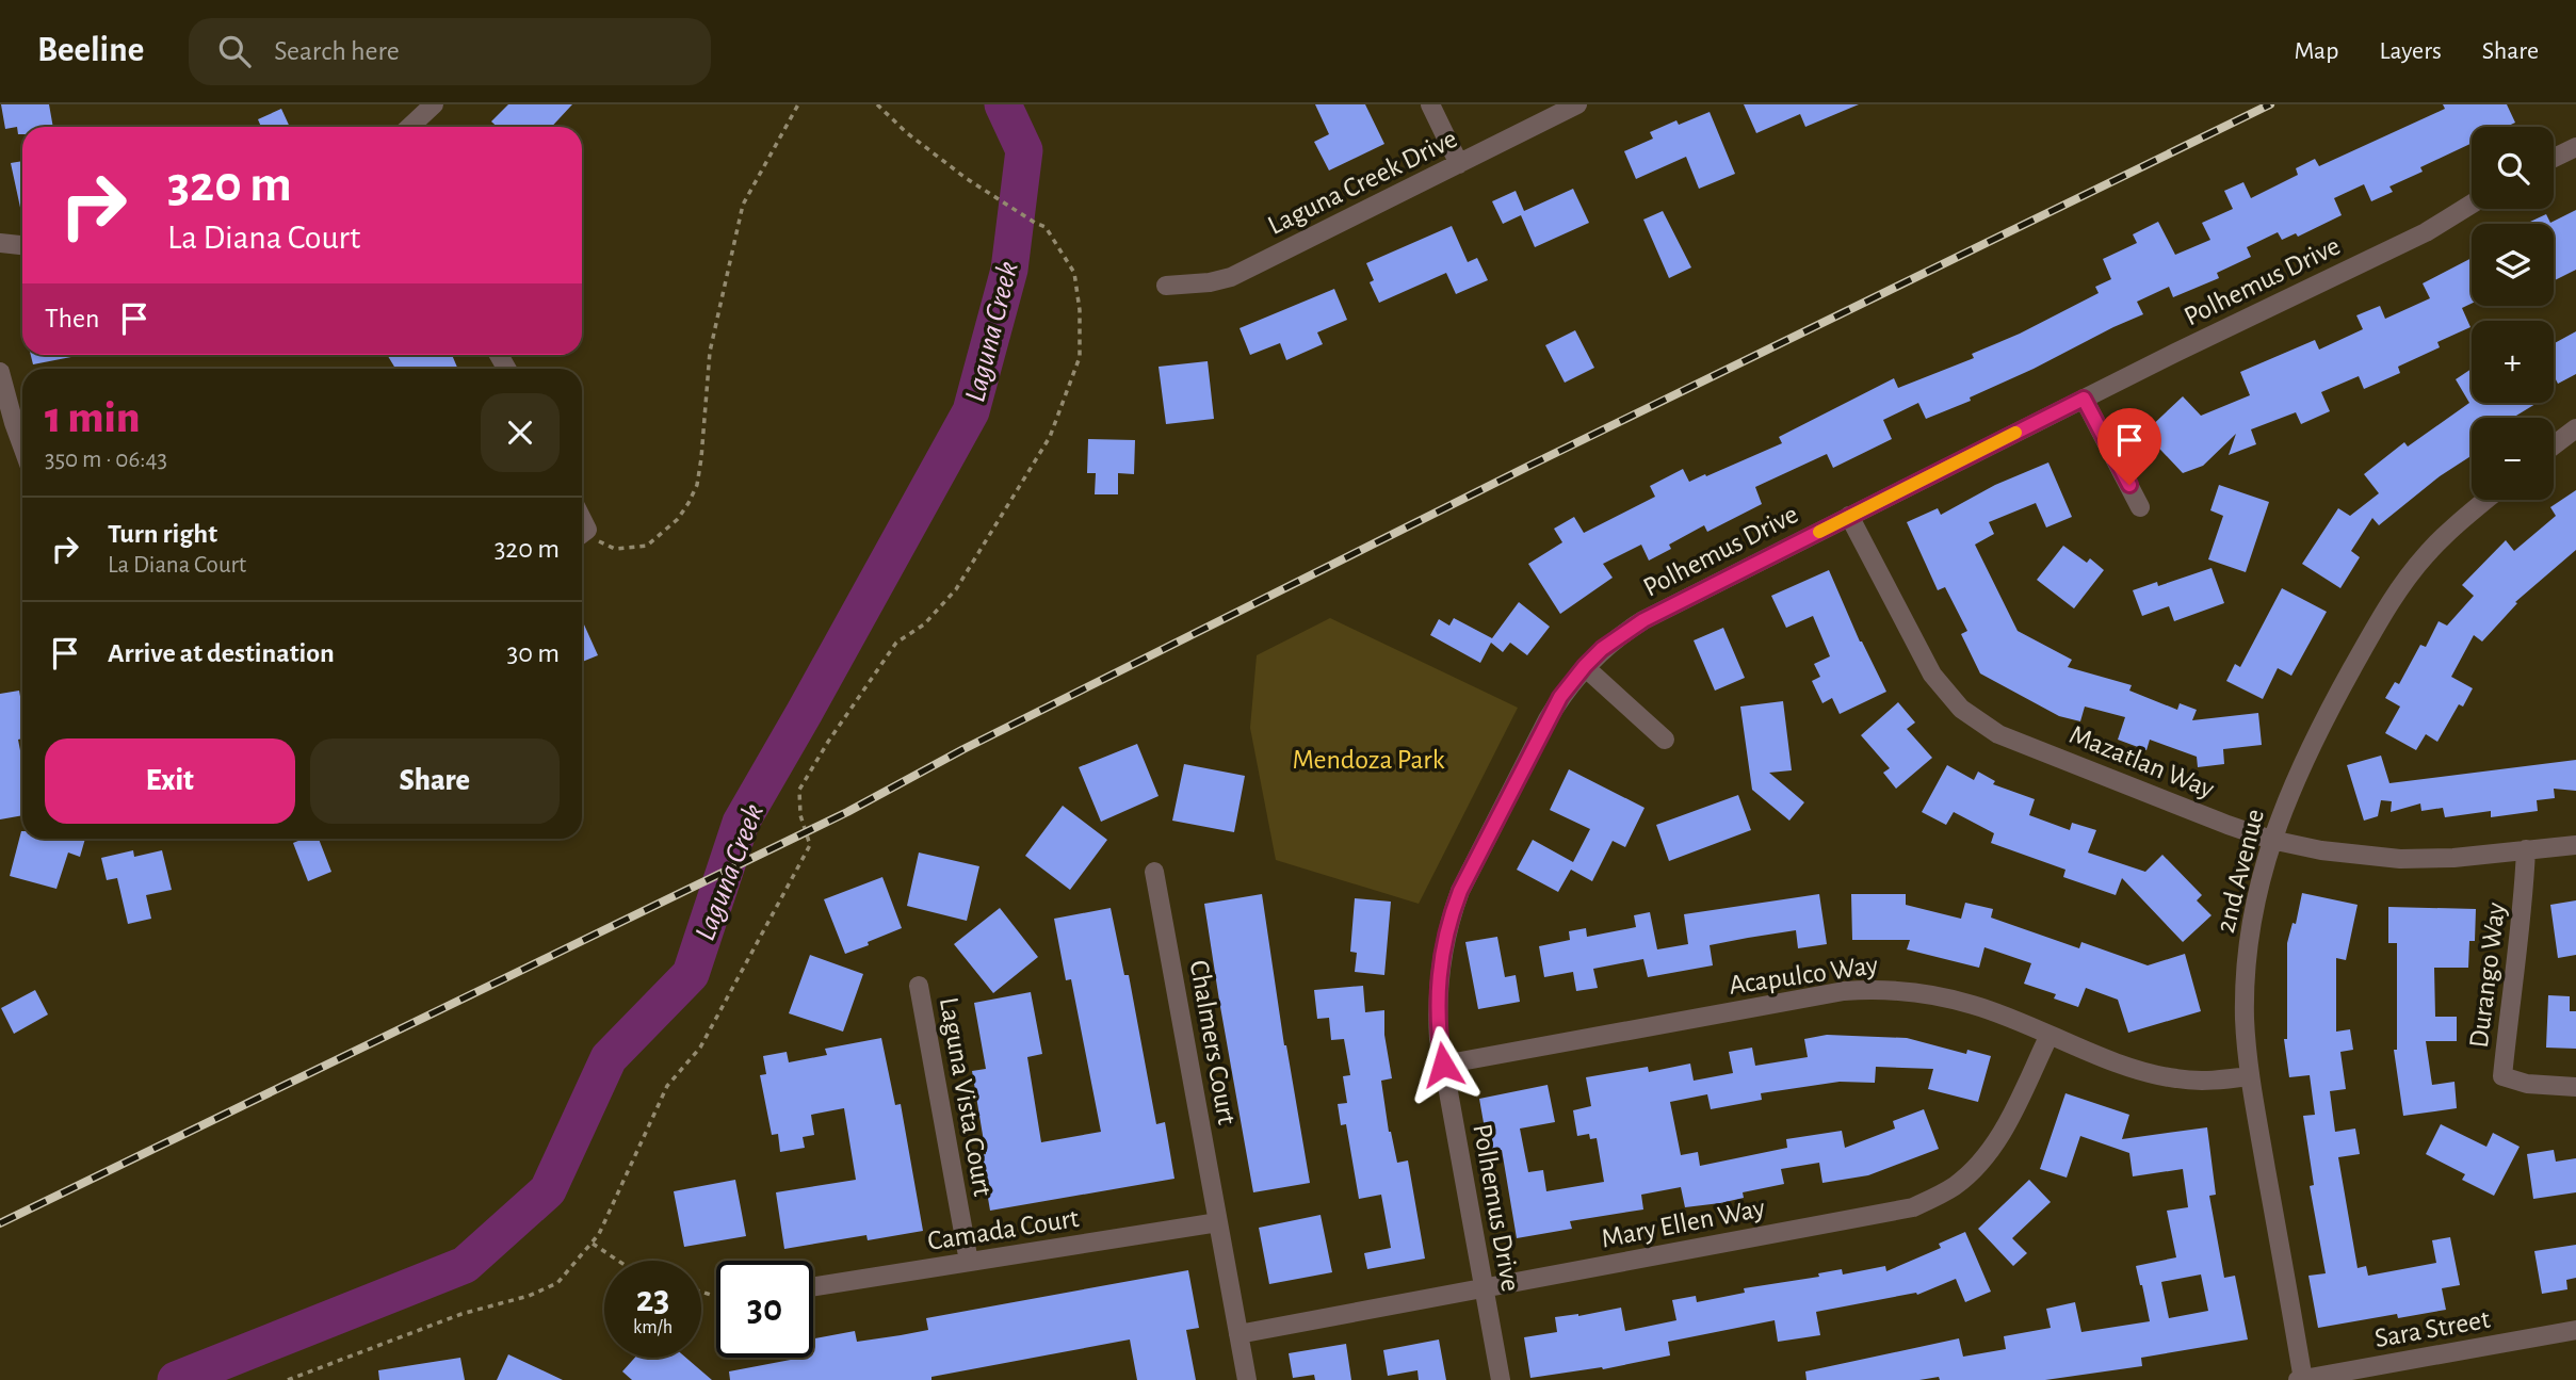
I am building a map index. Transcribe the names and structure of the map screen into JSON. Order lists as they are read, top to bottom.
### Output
{
  "streets": {
    "street": [
      "Laguna Creek Drive",
      "Polhemus Drive",
      "Mazatlan Way",
      "2nd Avenue",
      "Acapulco Way",
      "Durango Way",
      "Chalmers Court",
      "Laguna Vista Court",
      "Mary Ellen Way",
      "Camada Court",
      "Sara Street"
    ]
  },
  "crossings": [
    ["Polhemus Drive", "Mazatlan Way"],
    ["Polhemus Drive", "Acapulco Way"],
    ["Polhemus Drive", "Mary Ellen Way"],
    ["Mazatlan Way", "2nd Avenue"],
    ["Mazatlan Way", "Durango Way"],
    ["2nd Avenue", "Acapulco Way"],
    ["2nd Avenue", "Sara Street"],
    ["Acapulco Way", "Mary Ellen Way"],
    ["Chalmers Court", "Mary Ellen Way"],
    ["Chalmers Court", "Camada Court"],
    ["Laguna Vista Court", "Camada Court"]
  ],
  "water": ["Laguna Creek"],
  "parks": ["Mendoza Park"],
  "page": {
    "header": "Beeline",
    "search": "Search here",
    "nav": ["Map", "Layers", "Share"],
    "map_buttons": ["+", "−"],
    "turn": ["320 m", "La Diana Court"],
    "then": "Then",
    "heading": ["1 min", "350 m · 06:43"],
    "list": [
      {
        "name": "Turn right",
        "note": "La Diana Court",
        "value": "320 m"
      },
      {
        "name": "Arrive at destination",
        "value": "30 m"
      }
    ],
    "buttons": ["Exit", "Share"],
    "speed": "23 km/h",
    "limit": "30"
  }
}
